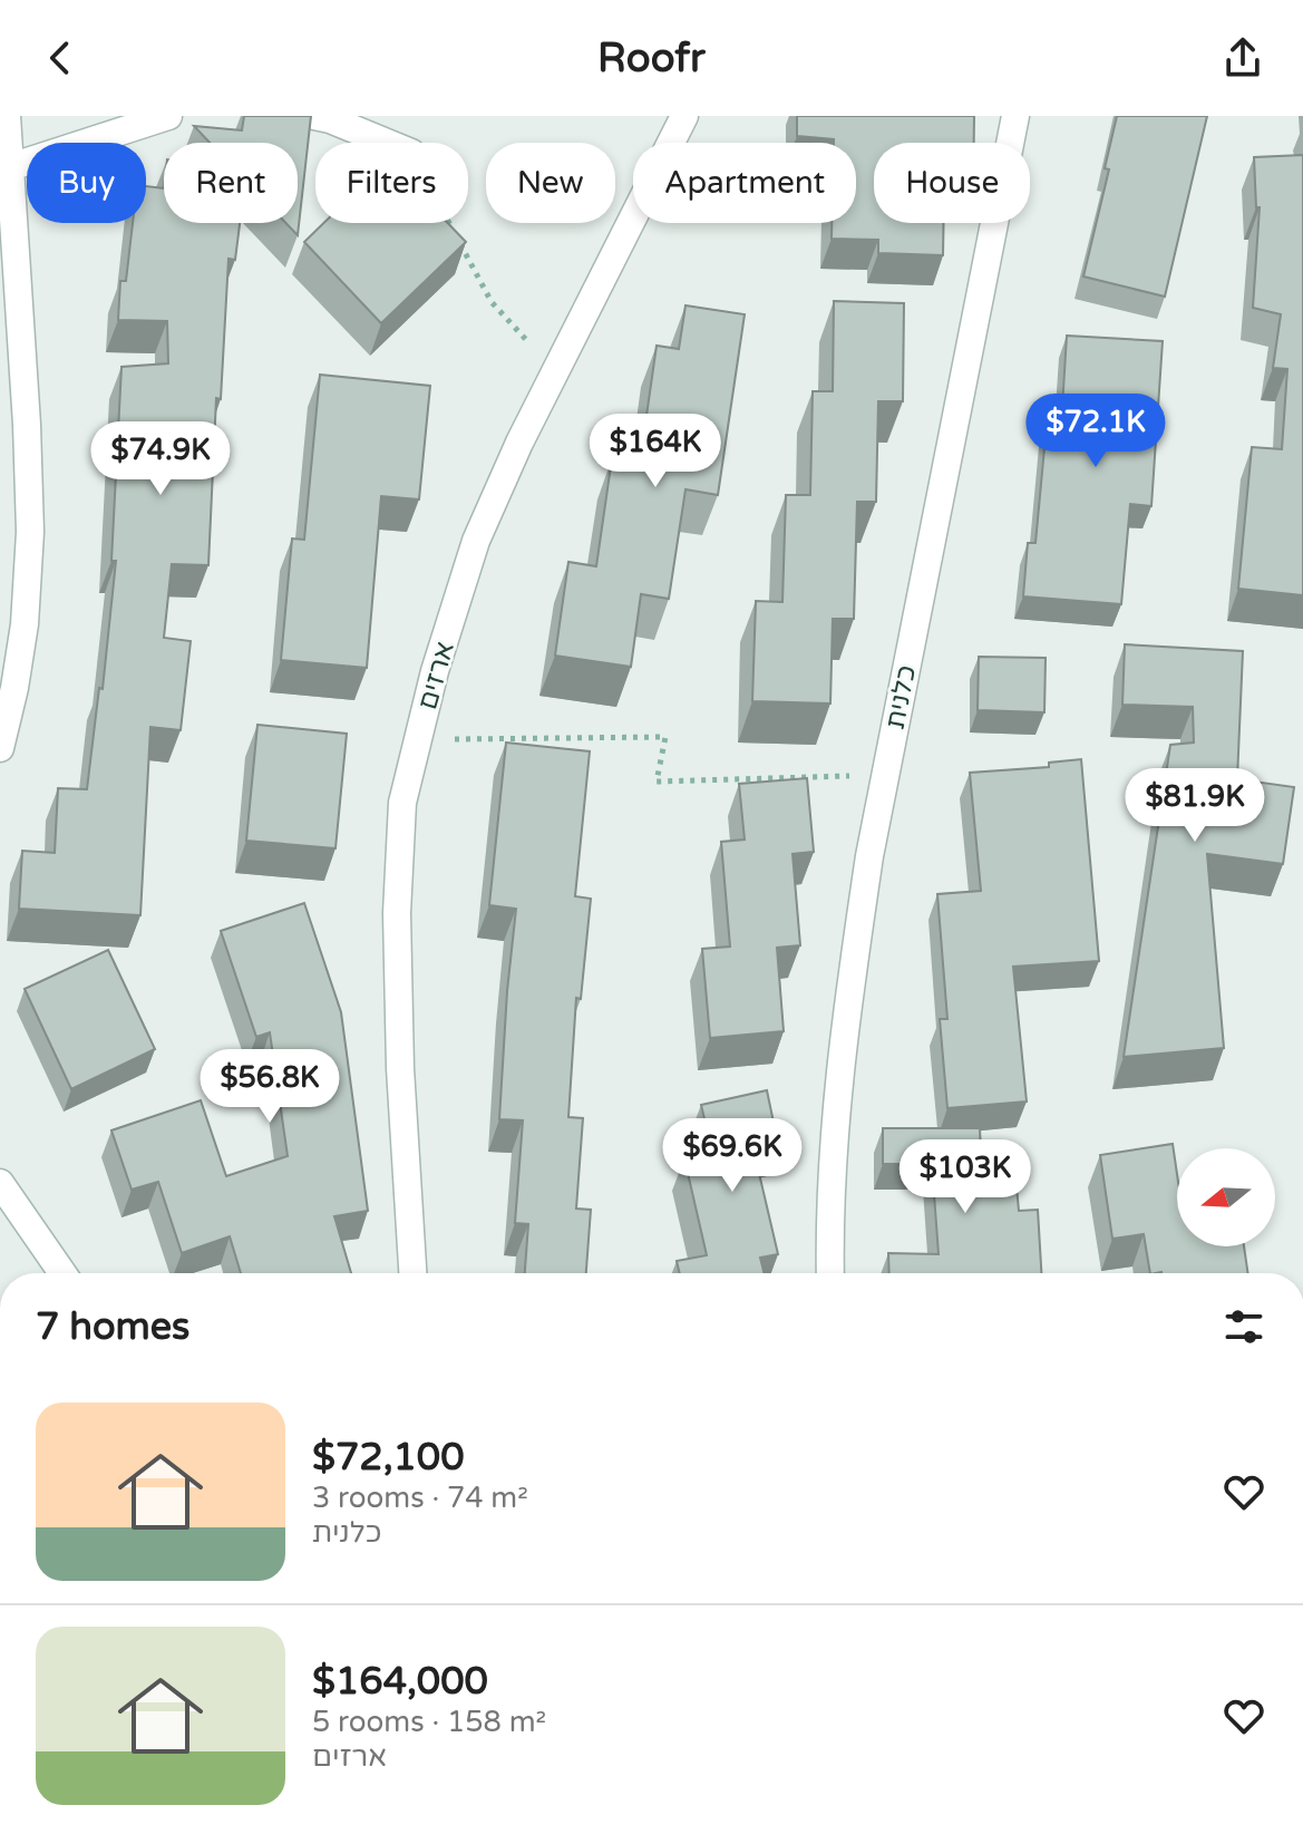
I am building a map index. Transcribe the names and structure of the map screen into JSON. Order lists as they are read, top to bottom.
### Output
{
  "streets": {
    "street": ["ארזים", "כלנית"]
  },
  "north": "left",
  "page": {
    "header": "Roofr",
    "chip": [
      "Buy",
      "Rent",
      "Filters",
      "New",
      "Apartment",
      "House"
    ],
    "price": [
      "$72.1K",
      "$164K",
      "$74.9K",
      "$81.9K",
      "$56.8K",
      "$69.6K",
      "$103K"
    ],
    "heading": "7 homes",
    "list": [
      {
        "name": "$72,100",
        "note": "3 rooms · 74 m² · כלנית"
      },
      {
        "name": "$164,000",
        "note": "5 rooms · 158 m² · ארזים"
      }
    ]
  }
}
